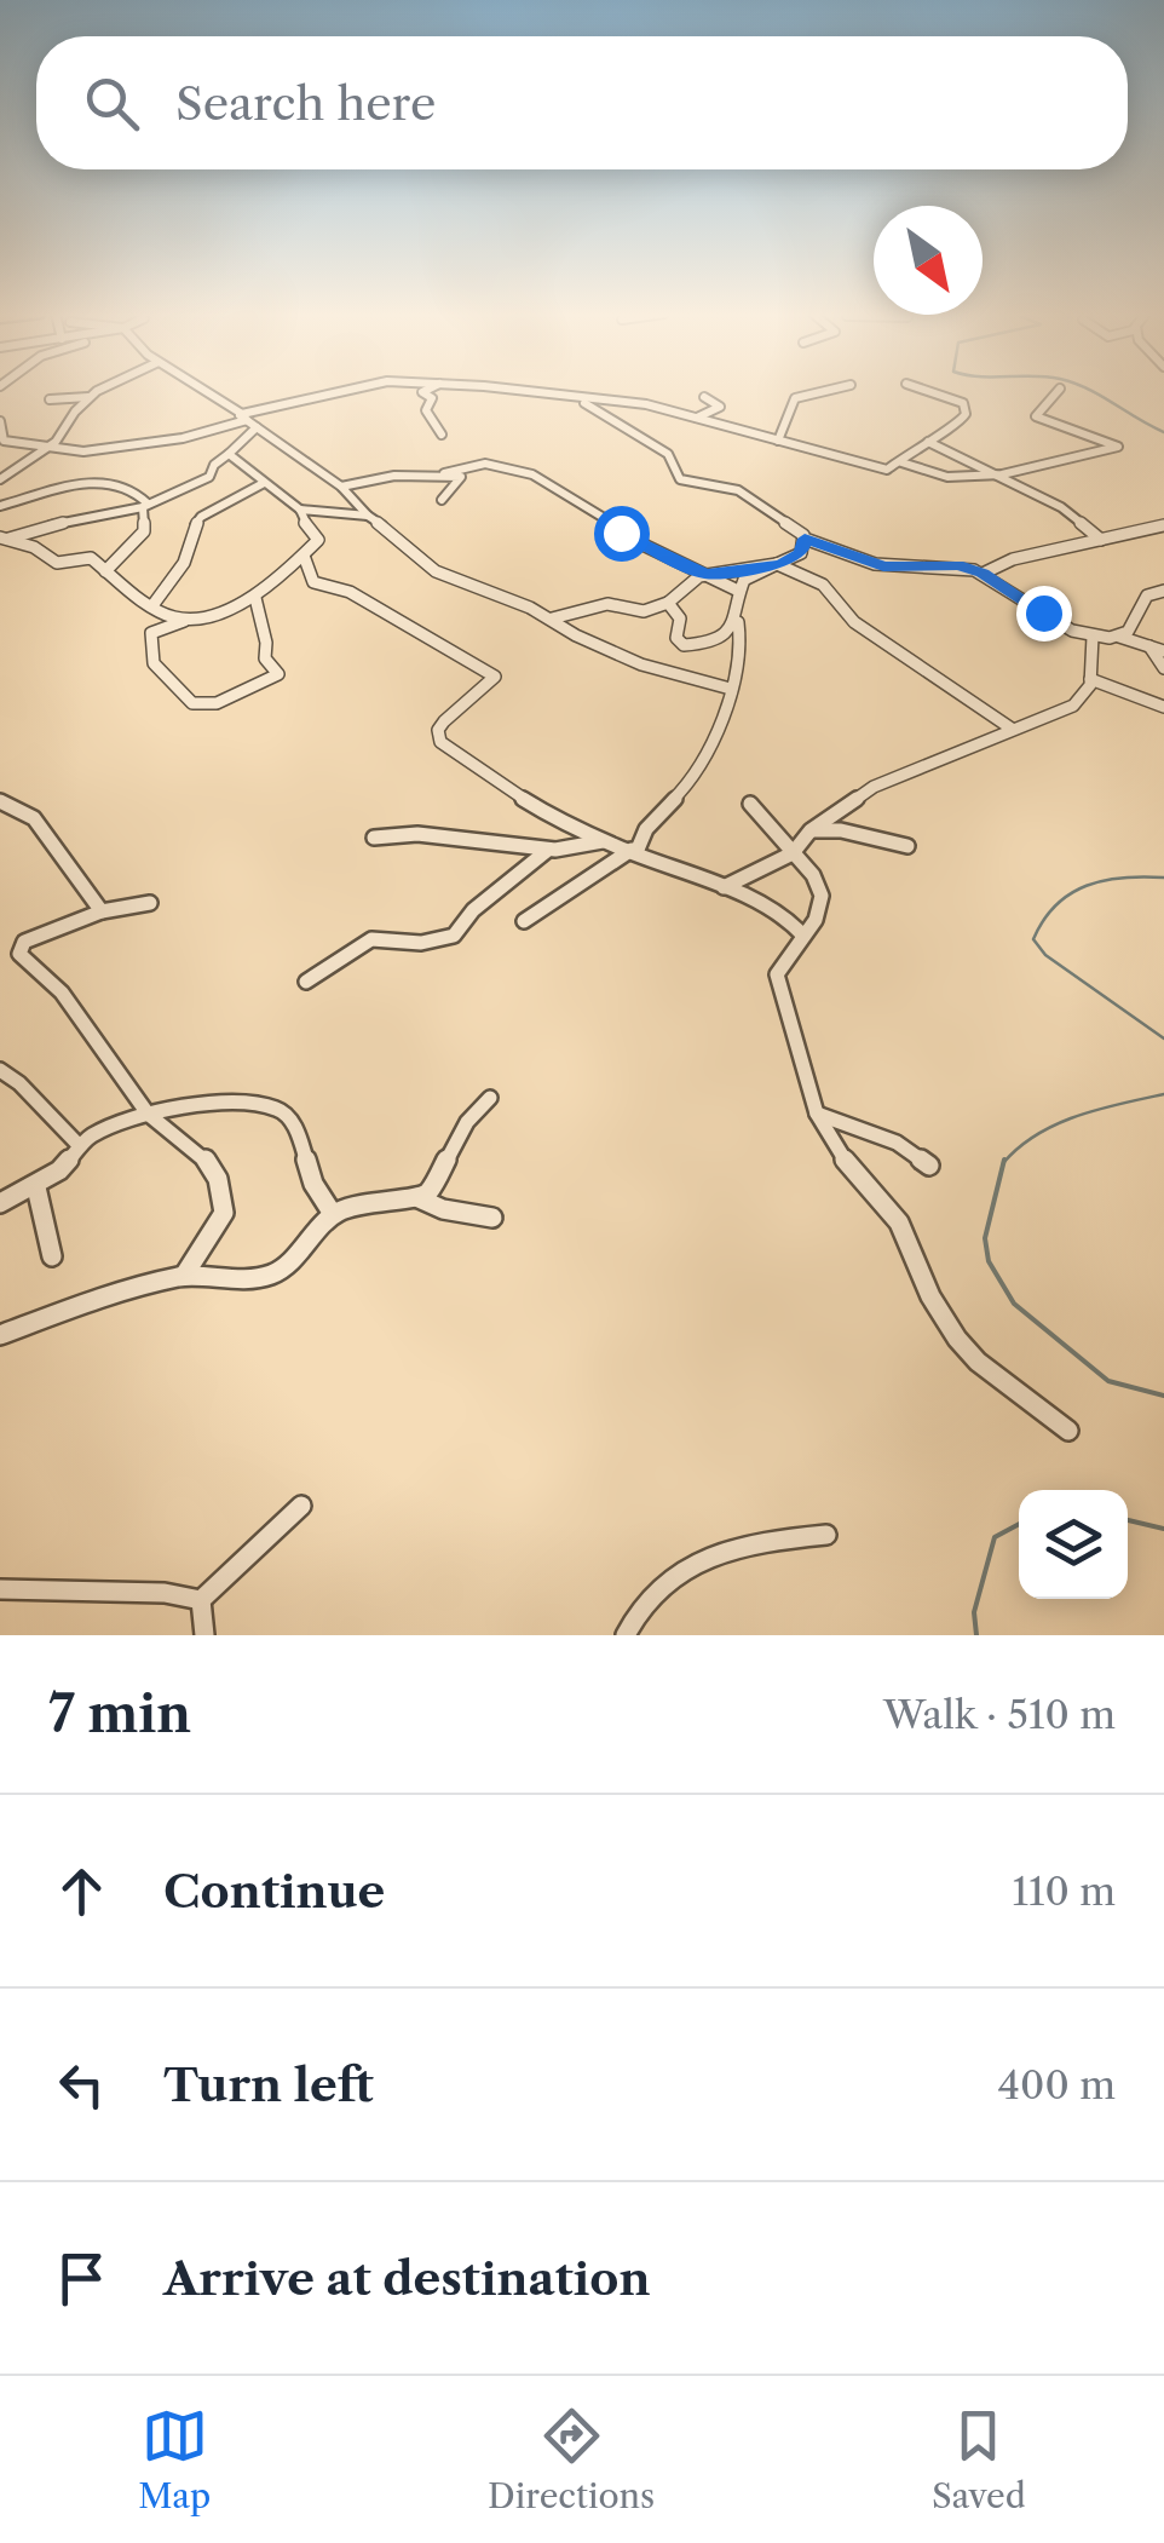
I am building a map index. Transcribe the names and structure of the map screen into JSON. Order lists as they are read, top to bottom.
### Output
{
  "north": "bottom right",
  "page": {
    "search": "Search here",
    "heading": ["7 min", "Walk · 510 m"],
    "list": [
      ["Continue", "110 m"],
      ["Turn left", "400 m"],
      "Arrive at destination"
    ],
    "nav": ["Map", "Directions", "Saved"]
  }
}
